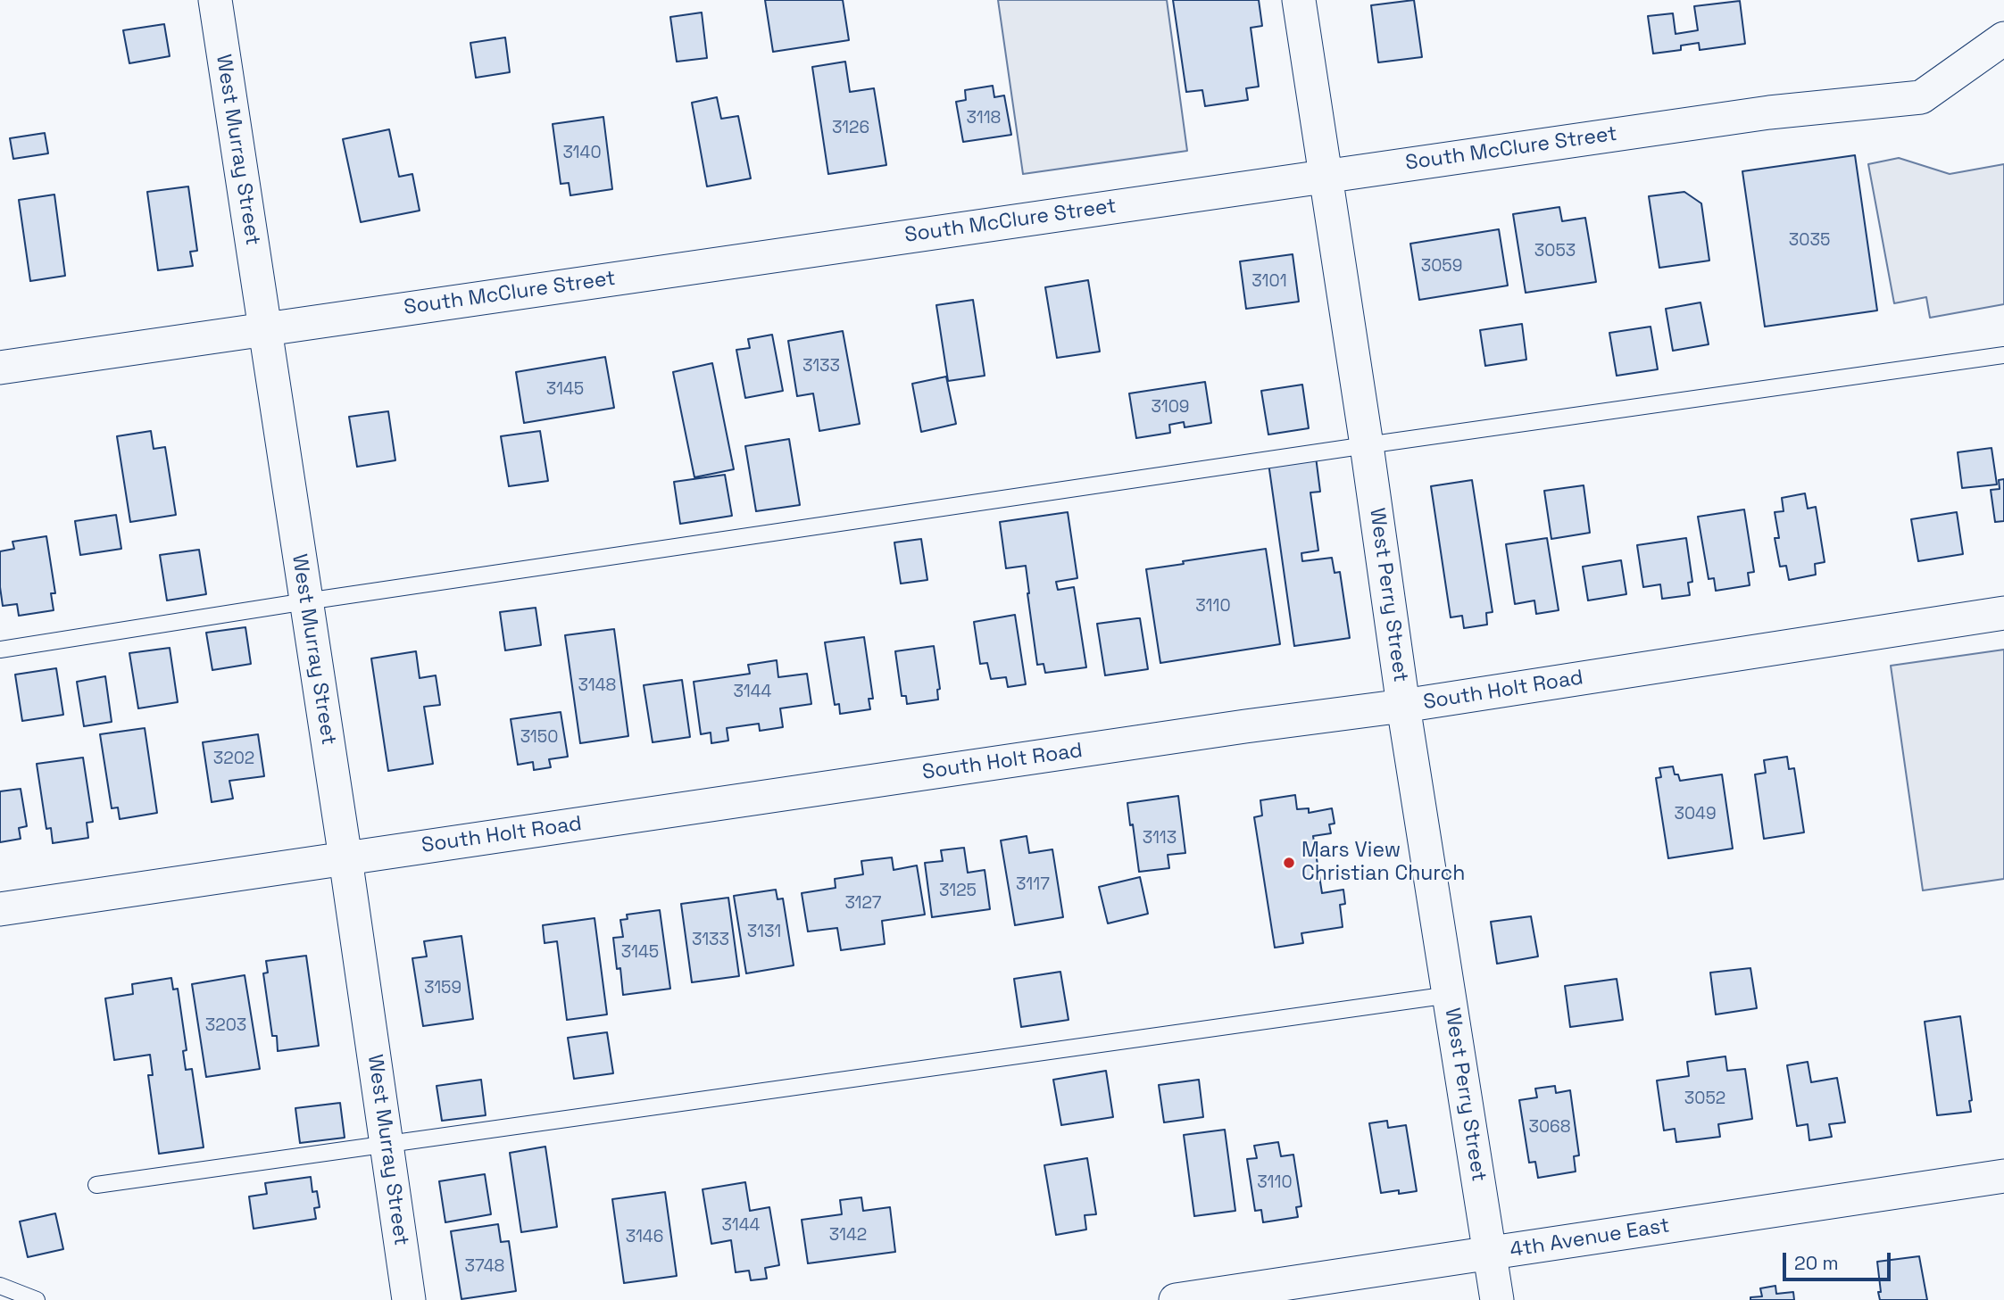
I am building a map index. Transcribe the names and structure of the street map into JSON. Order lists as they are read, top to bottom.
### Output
{
  "streets": {
    "street": [
      "South McClure Street",
      "West Murray Street",
      "West Perry Street",
      "South Holt Road",
      "4th Avenue East"
    ]
  },
  "crossings": [
    ["South McClure Street", "West Murray Street"],
    ["South McClure Street", "West Perry Street"],
    ["West Murray Street", "South Holt Road"],
    ["West Perry Street", "South Holt Road"],
    ["West Perry Street", "4th Avenue East"]
  ],
  "places": ["Mars View Christian Church"],
  "house_numbers": [
    "3118",
    "3126",
    "3140",
    "3035",
    "3053",
    "3059",
    "3101",
    "3133",
    "3145",
    "3109",
    "3110",
    "3148",
    "3144",
    "3150",
    "3202",
    "3049",
    "3113",
    "3117",
    "3125",
    "3127",
    "3131",
    "3133",
    "3145",
    "3159",
    "3203",
    "3052",
    "3068",
    "3110",
    "3144",
    "3142",
    "3146",
    "3748"
  ],
  "scale_bar": "20 m"
}
